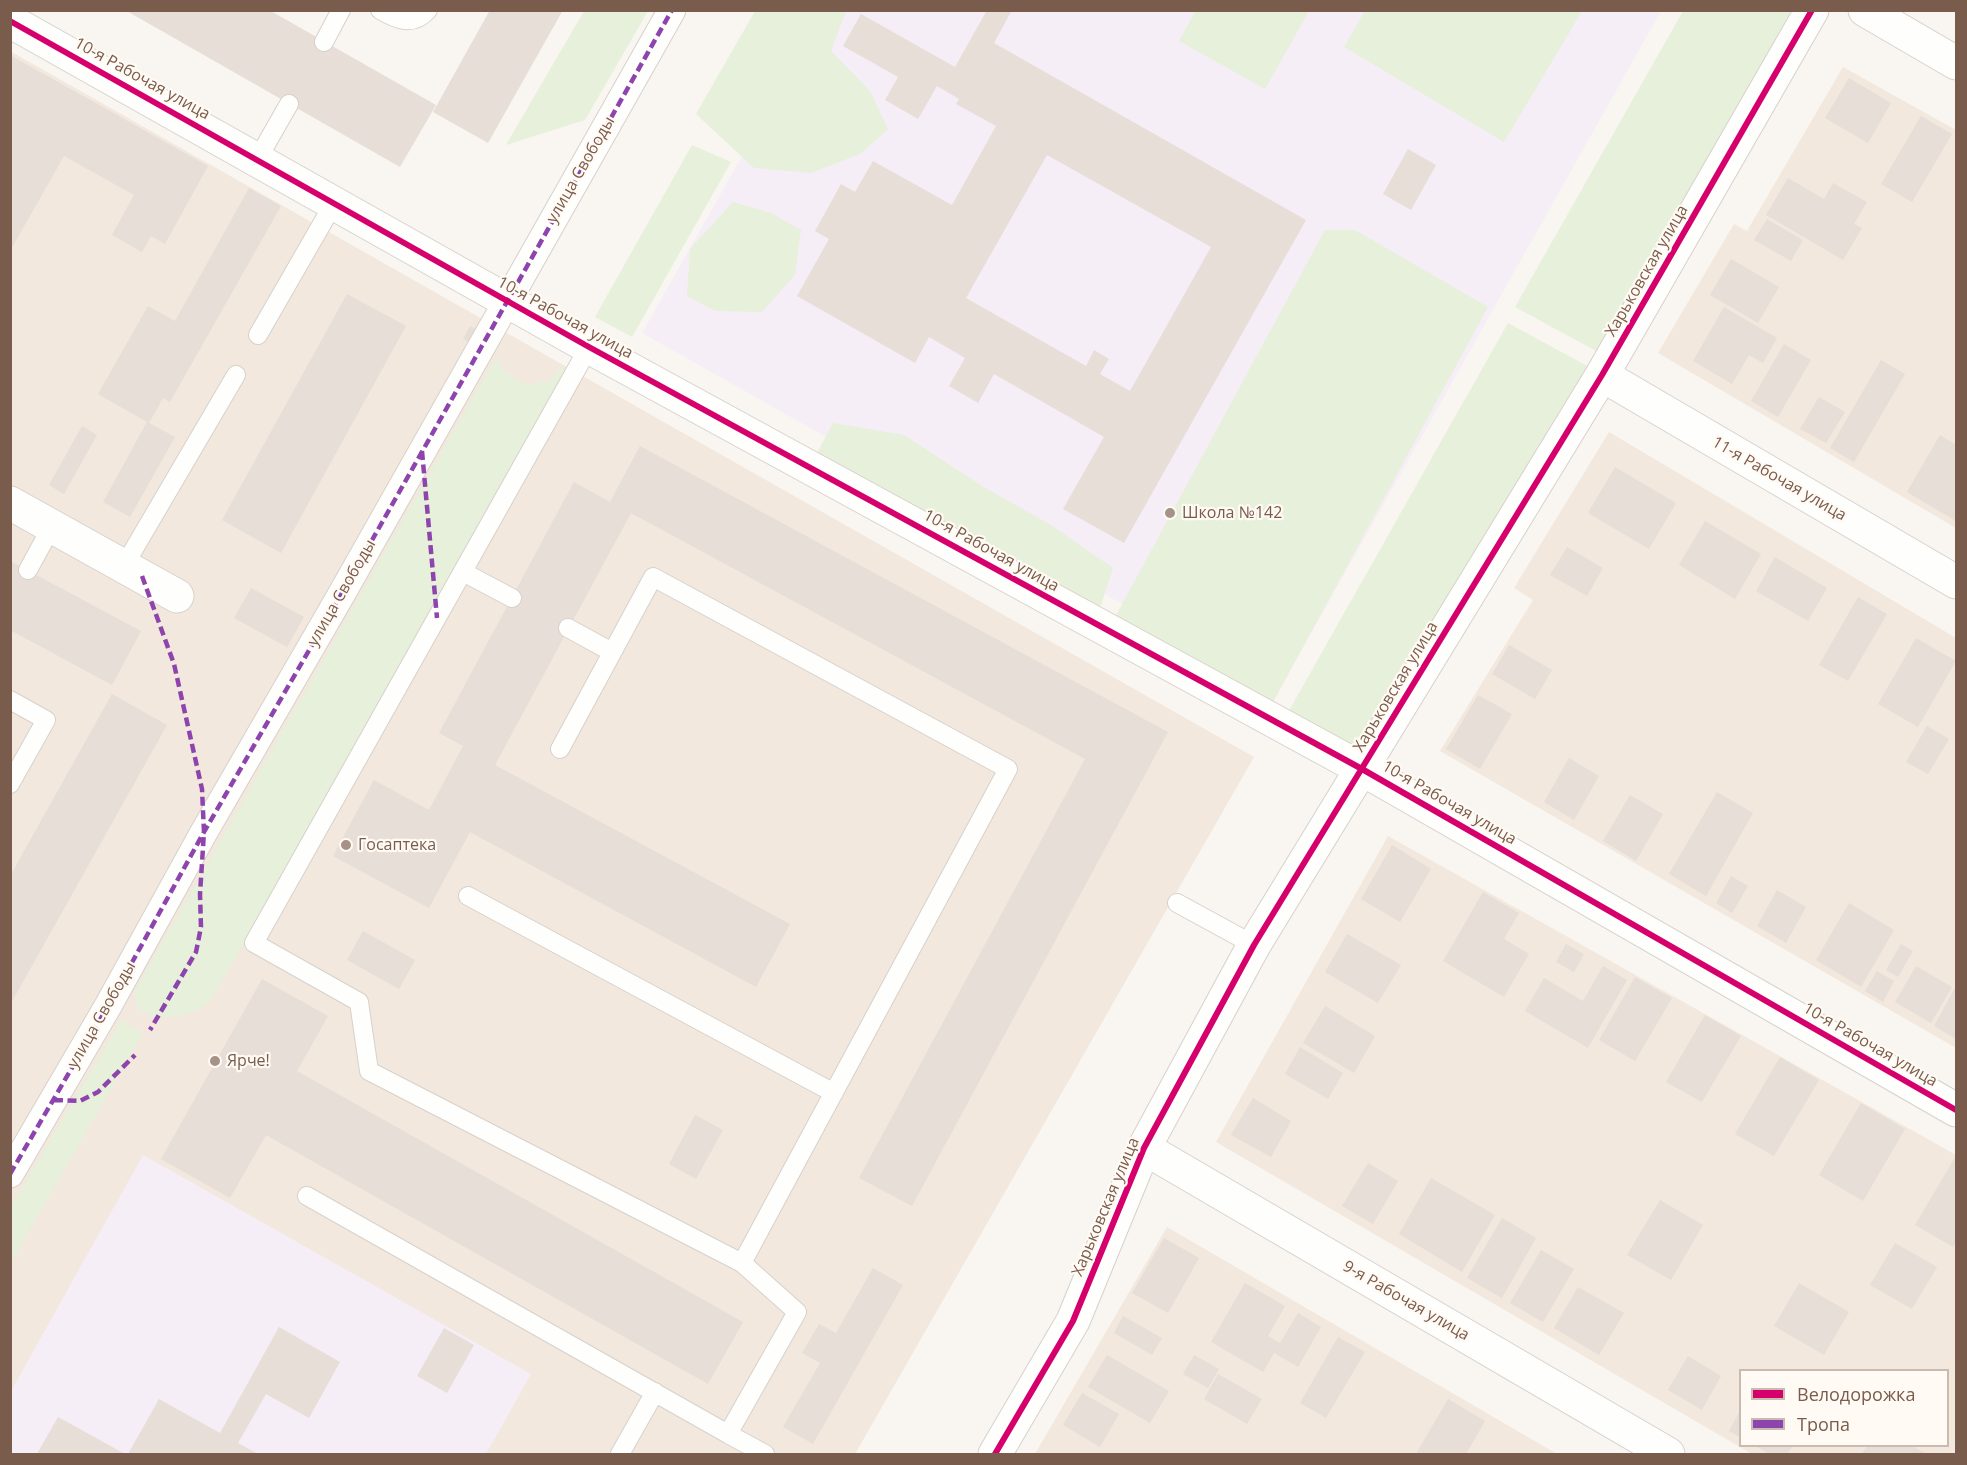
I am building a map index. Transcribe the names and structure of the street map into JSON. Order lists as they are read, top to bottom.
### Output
{
  "streets": {
    "street": [
      "10-я Рабочая улица",
      "улица Свободы",
      "Харьковская улица",
      "11-я Рабочая улица",
      "9-я Рабочая улица"
    ]
  },
  "crossings": [
    ["10-я Рабочая улица", "улица Свободы"],
    ["10-я Рабочая улица", "Харьковская улица"],
    ["Харьковская улица", "11-я Рабочая улица"],
    ["Харьковская улица", "9-я Рабочая улица"]
  ],
  "places": ["Школа №142", "Госаптека", "Ярче!"],
  "legend": ["Велодорожка", "Тропа"]
}
